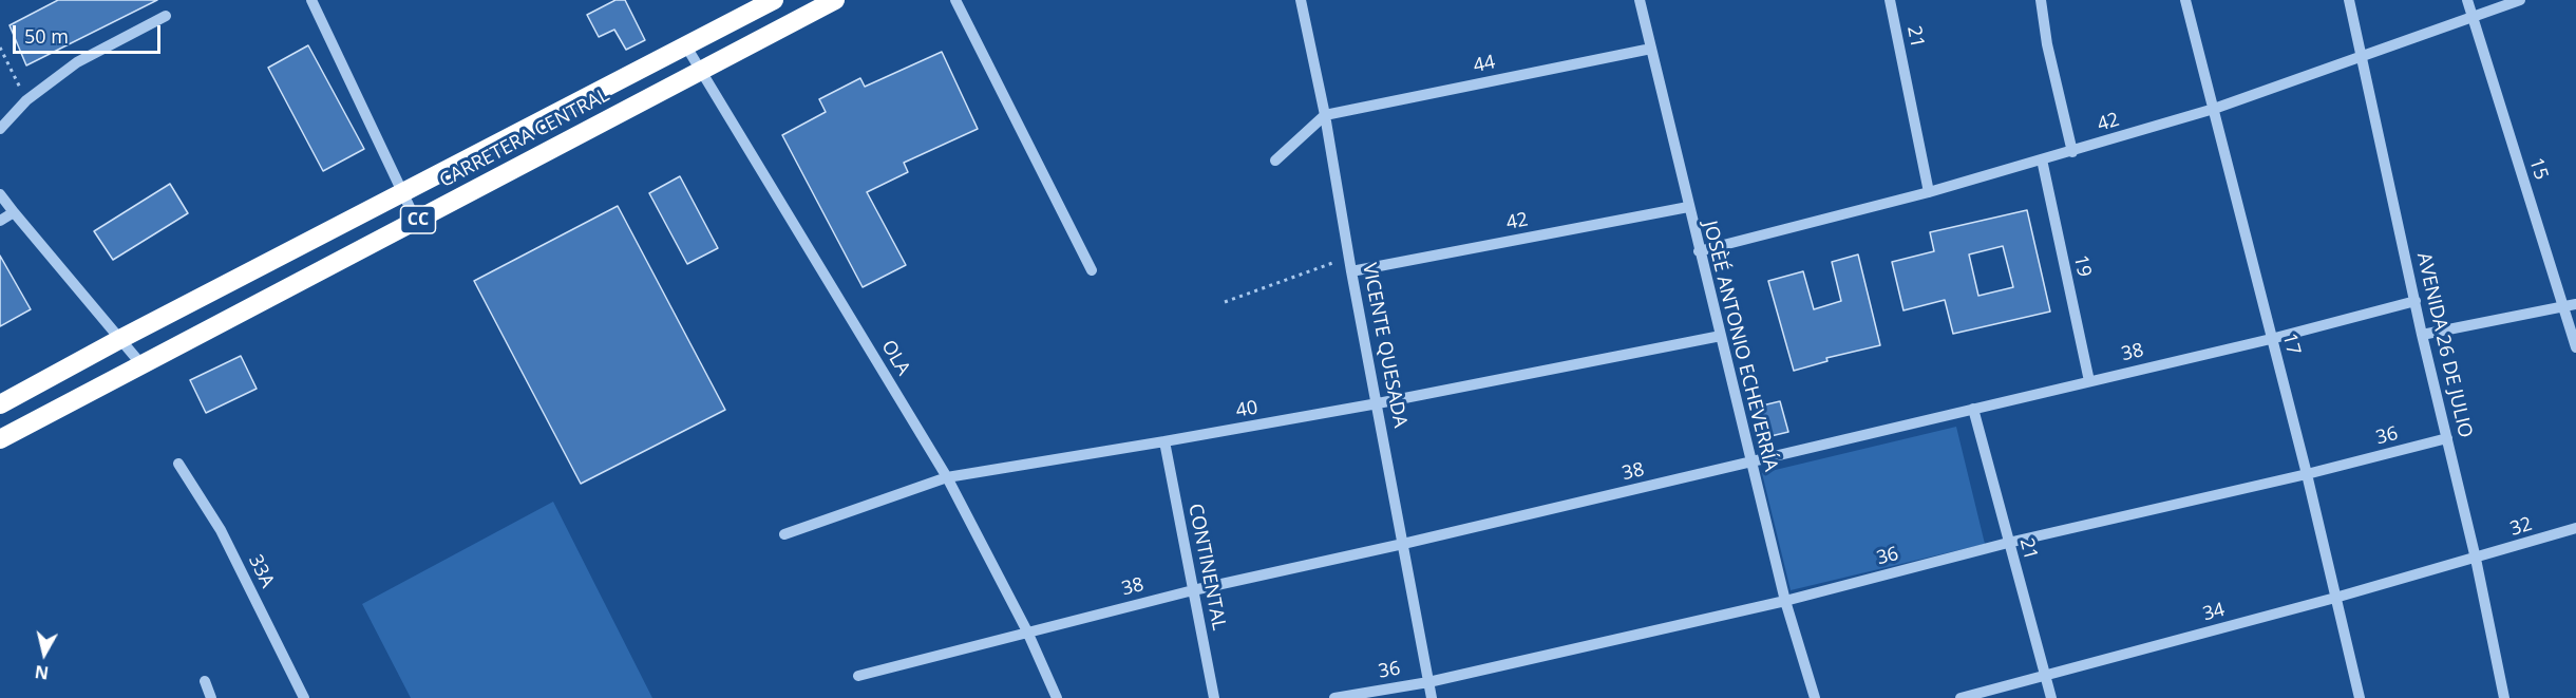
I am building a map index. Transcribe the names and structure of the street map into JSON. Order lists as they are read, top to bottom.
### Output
{
  "streets": {
    "highway": ["CARRETERA CENTRAL", "CC"],
    "street": [
      "21",
      "44",
      "42",
      "15",
      "19",
      "17",
      "VICENTE QUESADA",
      "AVENIDA 26 DE JULIO",
      "JOSÈÉ ANTONIO ECHEVERRÍA",
      "38",
      "OLA",
      "40",
      "36",
      "32",
      "CONTINENTAL",
      "33A",
      "34"
    ]
  },
  "crossings": [
    ["21", "42"],
    ["21", "38"],
    ["21", "36"],
    ["21", "34"],
    ["44", "VICENTE QUESADA"],
    ["44", "JOSÈÉ ANTONIO ECHEVERRÍA"],
    ["42", "15"],
    ["42", "19"],
    ["42", "17"],
    ["42", "VICENTE QUESADA"],
    ["42", "AVENIDA 26 DE JULIO"],
    ["42", "JOSÈÉ ANTONIO ECHEVERRÍA"],
    ["CARRETERA CENTRAL", "OLA"],
    ["19", "38"],
    ["17", "38"],
    ["17", "36"],
    ["17", "34"],
    ["VICENTE QUESADA", "38"],
    ["VICENTE QUESADA", "40"],
    ["VICENTE QUESADA", "36"],
    ["AVENIDA 26 DE JULIO", "38"],
    ["AVENIDA 26 DE JULIO", "36"],
    ["AVENIDA 26 DE JULIO", "32"],
    ["AVENIDA 26 DE JULIO", "34"],
    ["JOSÈÉ ANTONIO ECHEVERRÍA", "38"],
    ["JOSÈÉ ANTONIO ECHEVERRÍA", "40"],
    ["JOSÈÉ ANTONIO ECHEVERRÍA", "36"],
    ["38", "OLA"],
    ["38", "CONTINENTAL"],
    ["OLA", "40"],
    ["40", "CONTINENTAL"],
    ["32", "34"]
  ],
  "scale_bar": "50 m",
  "north": "bottom"
}
